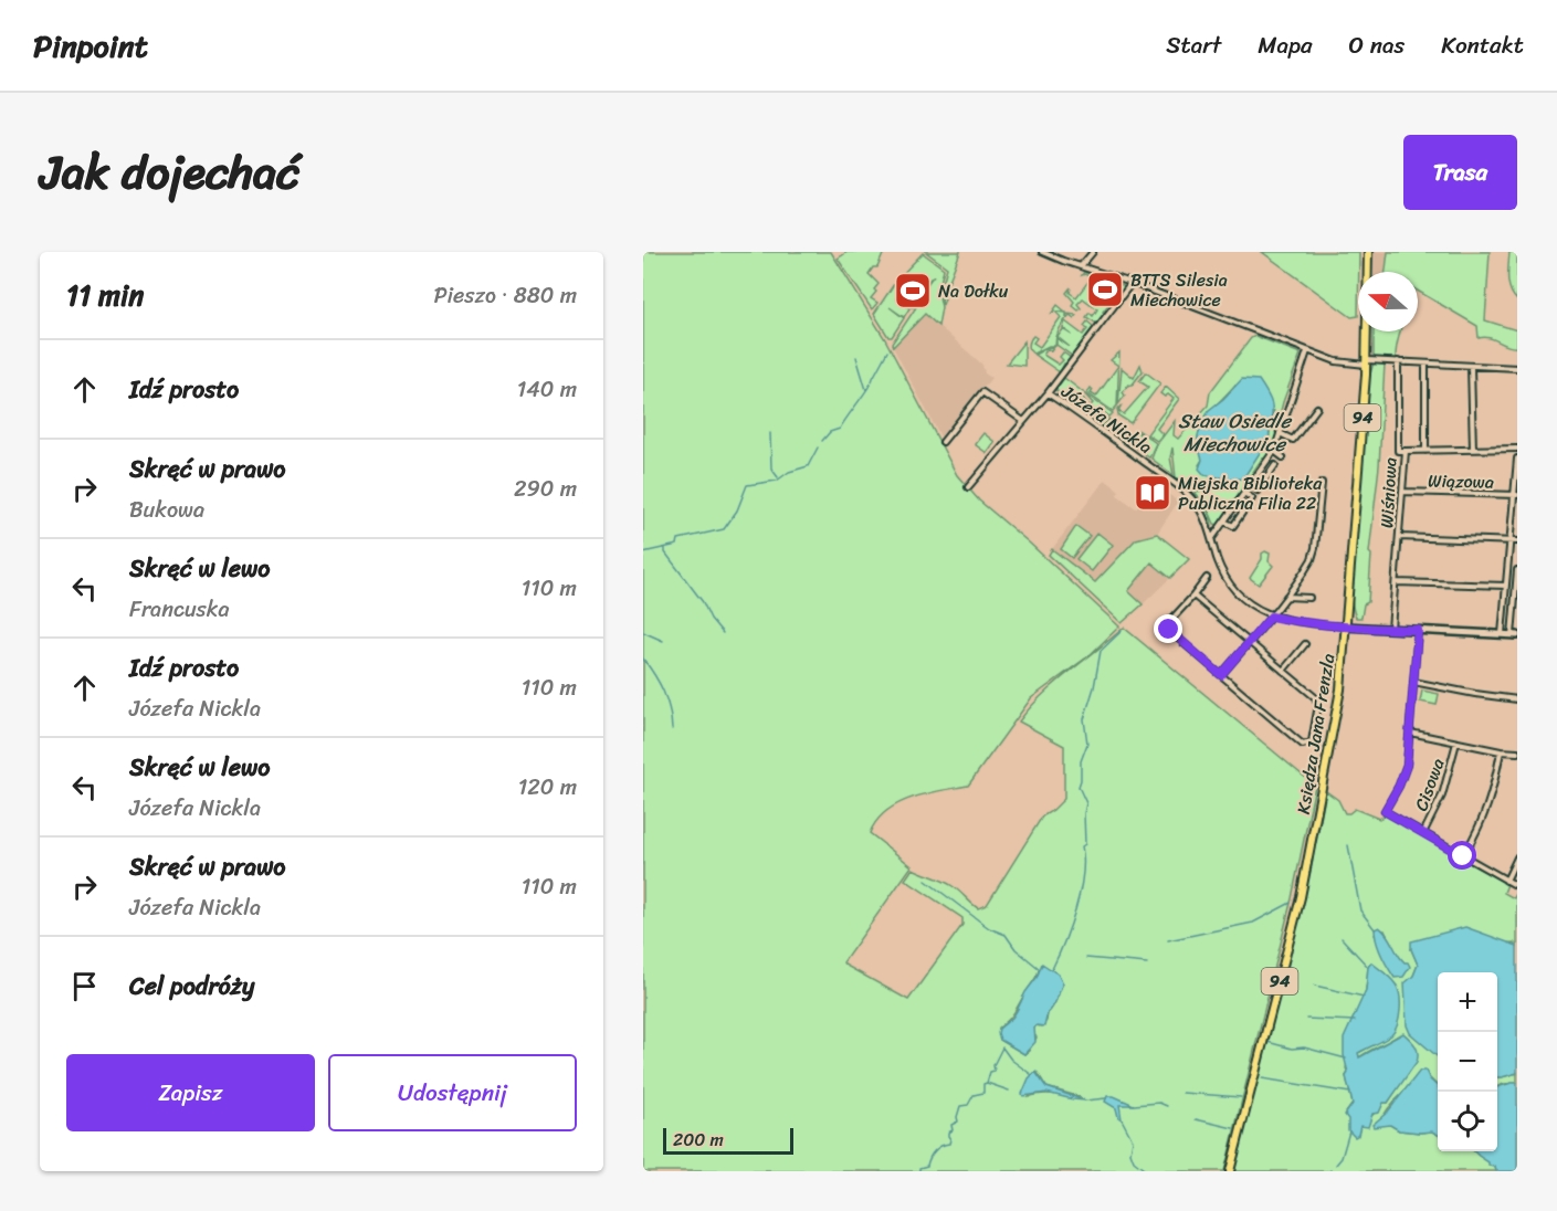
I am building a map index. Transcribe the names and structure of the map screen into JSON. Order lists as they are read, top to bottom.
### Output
{
  "streets": {
    "main road": ["94", "Księdza Jana Frenzla"],
    "street": [
      "Józefa Nickla",
      "Wiązowa",
      "Wiśniowa",
      "Cisowa"
    ]
  },
  "crossings": [
    ["Józefa Nickla", "Księdza Jana Frenzla"],
    ["Wiązowa", "Wiśniowa"]
  ],
  "water": ["Staw Osiedle Miechowice"],
  "places": {
    "sports": ["BTTS Silesia Miechowice", "Na Dołku"],
    "library": ["Miejska Biblioteka Publiczna Filia 22"]
  },
  "scale_bar": "200 m",
  "north": "left",
  "page": {
    "header": "Pinpoint",
    "nav": [
      "Start",
      "Mapa",
      "O nas",
      "Kontakt"
    ],
    "title": "Jak dojechać",
    "buttons": [
      "Trasa",
      ["Zapisz", "Udostępnij"]
    ],
    "heading": ["11 min", "Pieszo · 880 m"],
    "list": [
      ["Idź prosto", "140 m"],
      ["Skręć w prawo", "Bukowa", "290 m"],
      ["Skręć w lewo", "Francuska", "110 m"],
      ["Idź prosto", "Józefa Nickla", "110 m"],
      ["Skręć w lewo", "Józefa Nickla", "120 m"],
      ["Skręć w prawo", "Józefa Nickla", "110 m"],
      "Cel podróży"
    ],
    "map_buttons": ["+", "−"],
    "scale": "200 m"
  }
}
